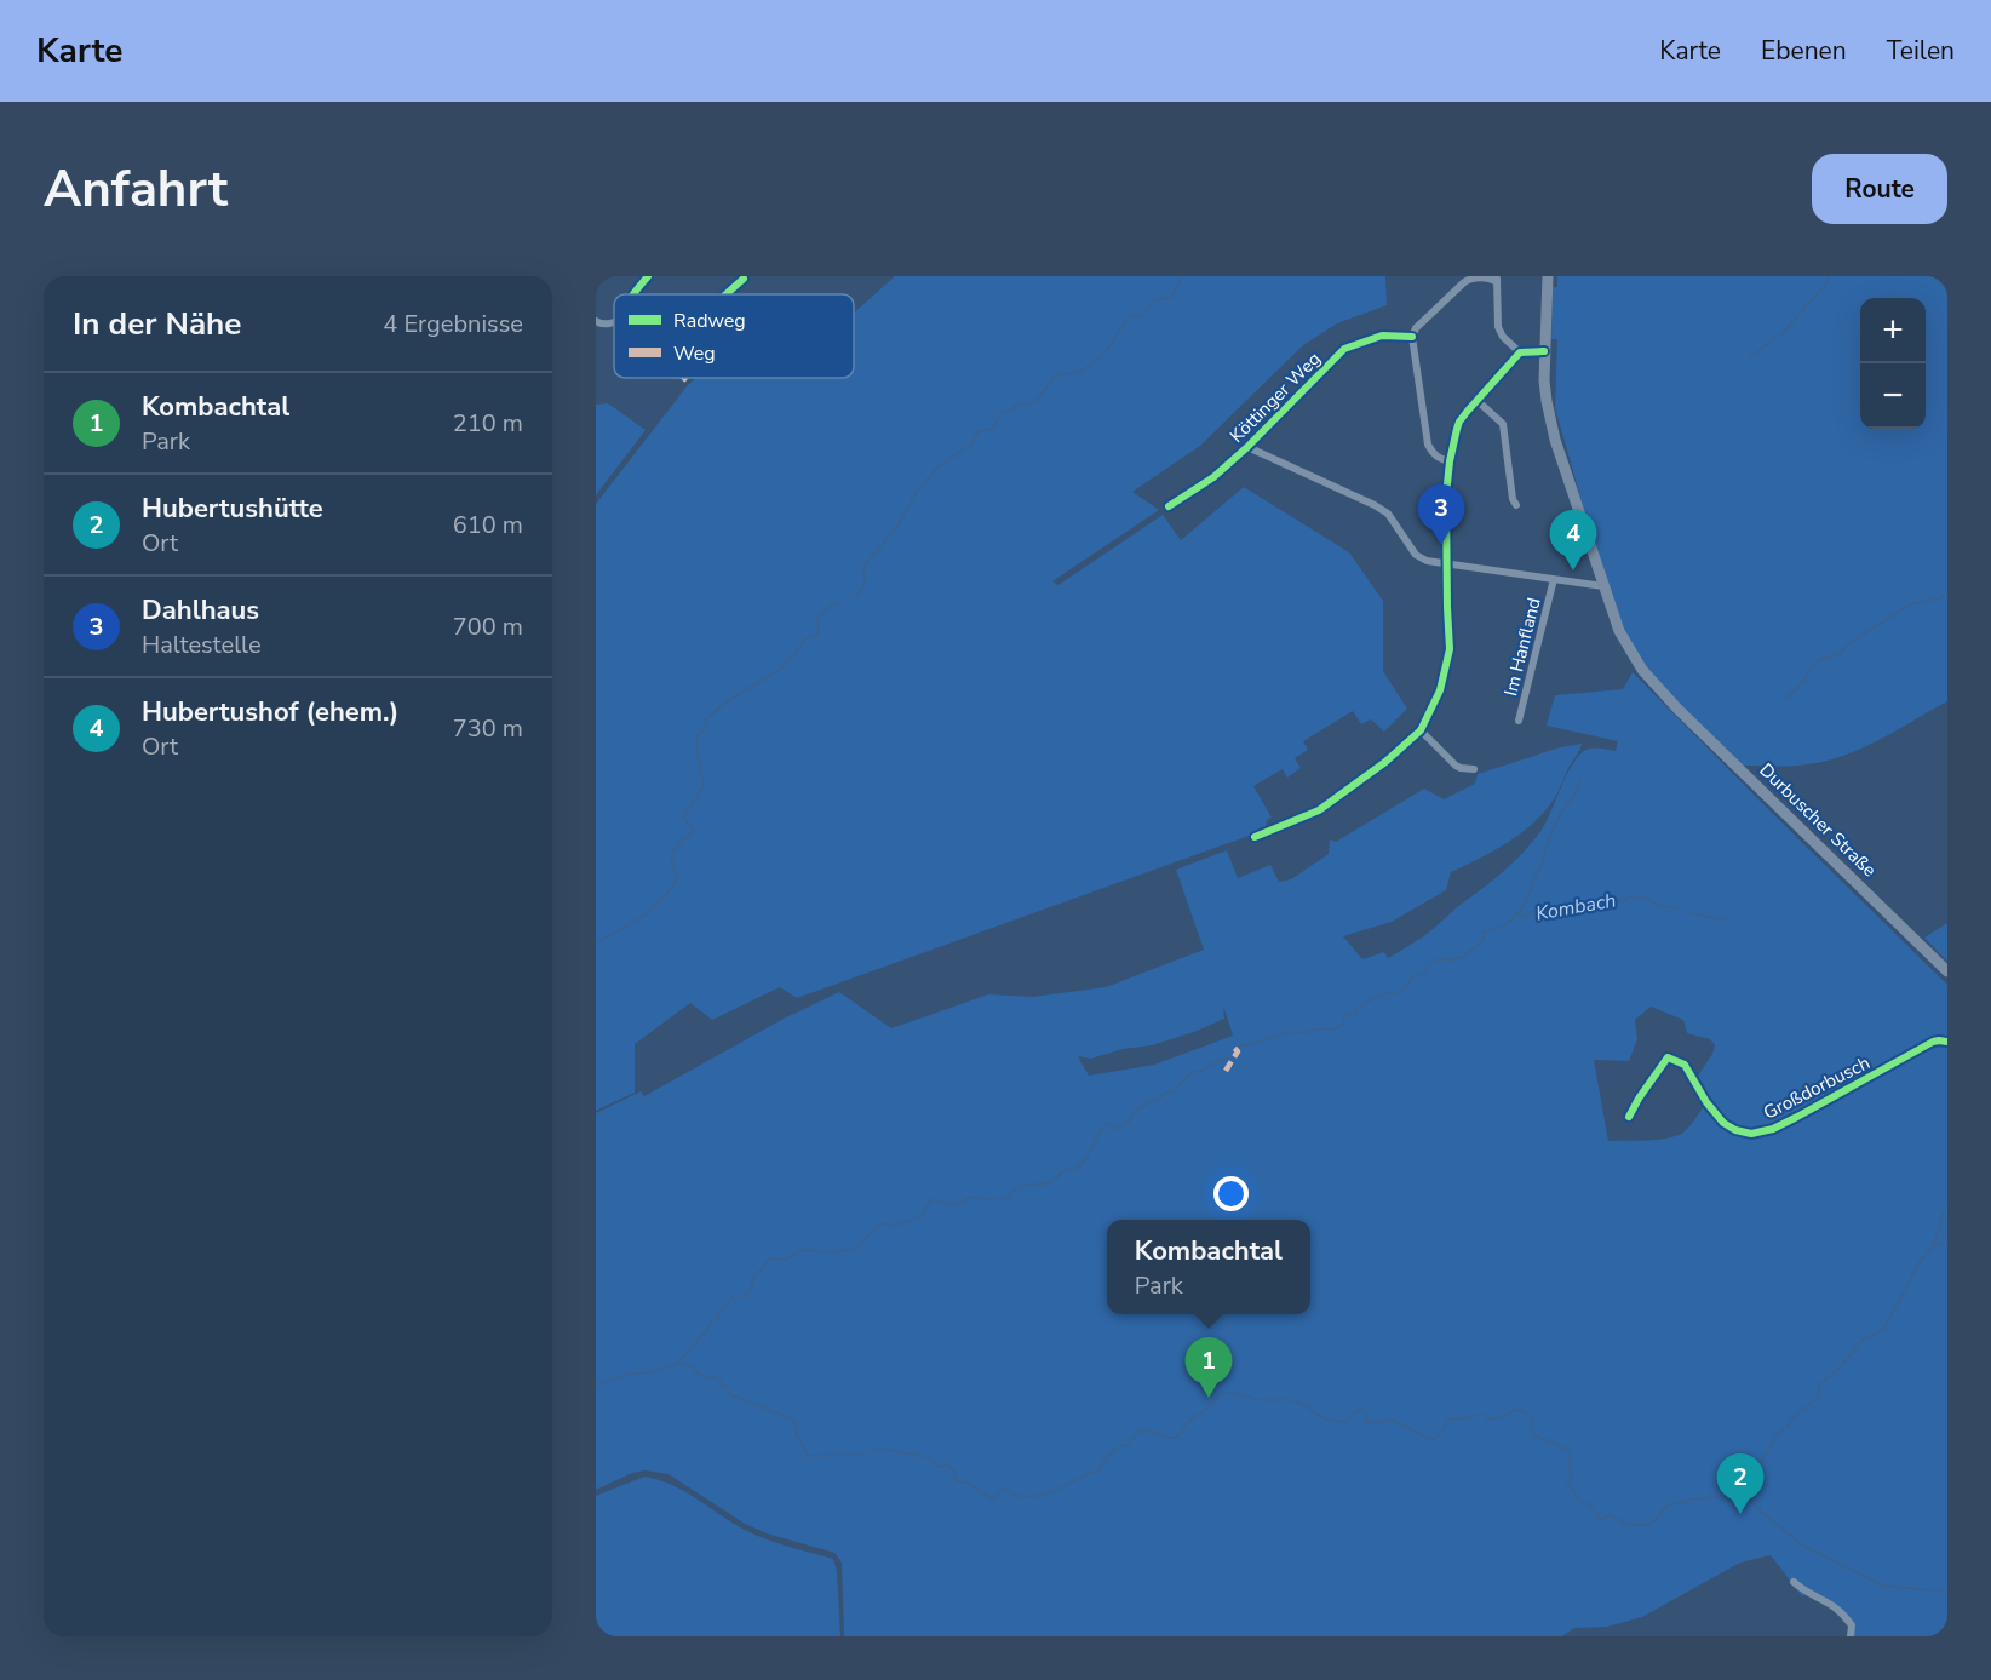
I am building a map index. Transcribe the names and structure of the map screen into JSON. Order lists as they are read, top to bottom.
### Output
{
  "streets": {
    "main road": ["Durbuscher Straße"],
    "street": ["Köttinger Weg", "Im Hanfland", "Großdorbusch"]
  },
  "water": ["Kombach"],
  "legend": ["Radweg", "Weg"],
  "page": {
    "header": "Karte",
    "nav": ["Karte", "Ebenen", "Teilen"],
    "buttons": "Route",
    "title": "Anfahrt",
    "heading": ["In der Nähe", "4 Ergebnisse"],
    "map_buttons": ["+", "−"],
    "list": [
      {
        "mark": "1",
        "name": "Kombachtal",
        "note": "Park",
        "value": "210 m"
      },
      {
        "mark": "2",
        "name": "Hubertushütte",
        "note": "Ort",
        "value": "610 m"
      },
      {
        "mark": "3",
        "name": "Dahlhaus",
        "note": "Haltestelle",
        "value": "700 m"
      },
      {
        "mark": "4",
        "name": "Hubertushof (ehem.)",
        "note": "Ort",
        "value": "730 m"
      }
    ],
    "pins": [
      "3",
      "4",
      "1",
      "2"
    ],
    "popup": ["Kombachtal", "Park"]
  }
}
